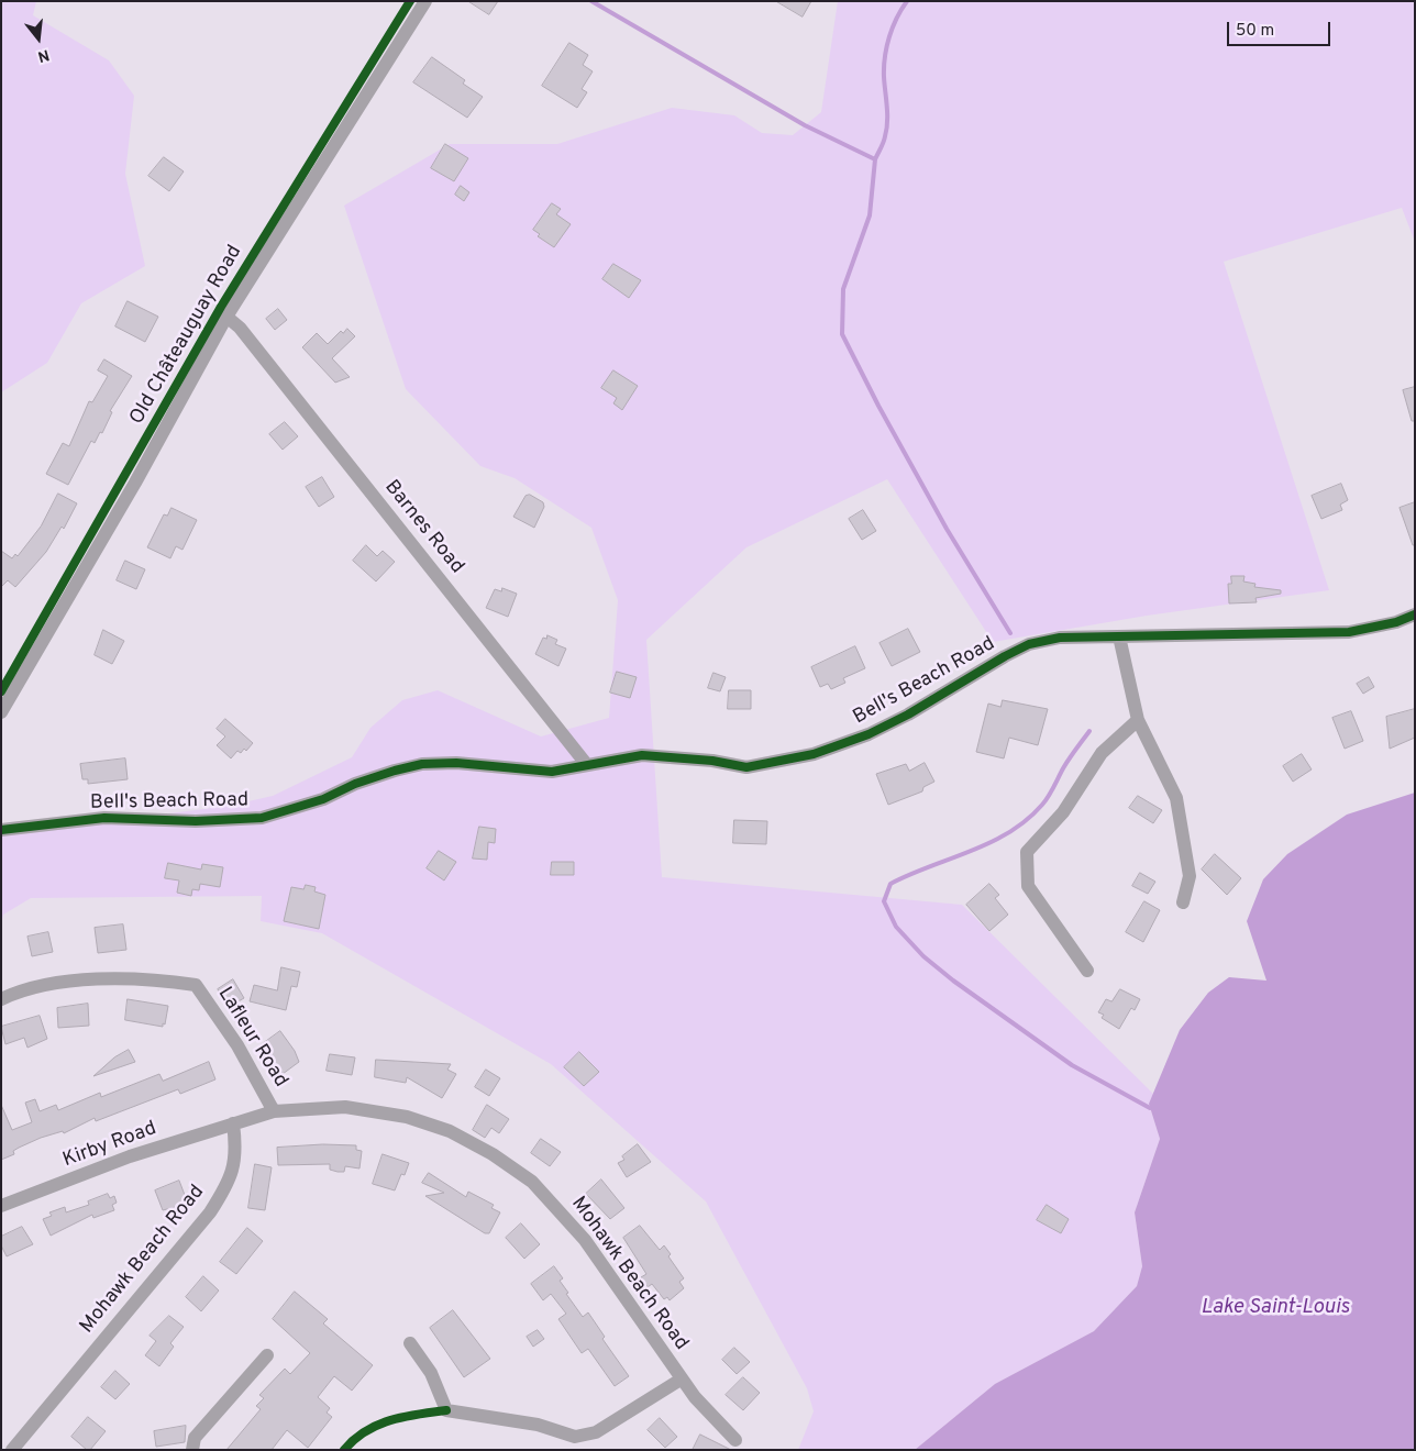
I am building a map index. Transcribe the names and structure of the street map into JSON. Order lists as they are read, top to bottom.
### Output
{
  "streets": {
    "street": [
      "Old Châteauguay Road",
      "Barnes Road",
      "Bell's Beach Road",
      "Lafleur Road",
      "Kirby Road",
      "Mohawk Beach Road"
    ]
  },
  "crossings": [
    ["Old Châteauguay Road", "Barnes Road"],
    ["Barnes Road", "Bell's Beach Road"],
    ["Lafleur Road", "Mohawk Beach Road"],
    ["Kirby Road", "Mohawk Beach Road"]
  ],
  "water": ["Lake Saint-Louis"],
  "scale_bar": "50 m",
  "north": "bottom"
}
